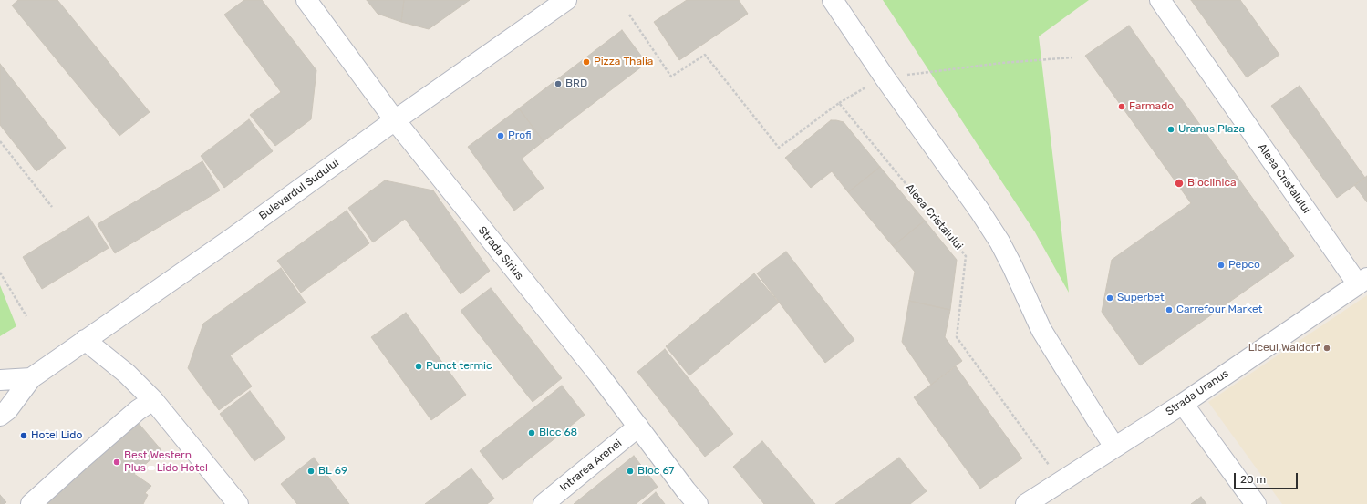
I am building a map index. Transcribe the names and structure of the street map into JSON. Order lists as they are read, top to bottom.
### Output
{
  "streets": {
    "street": [
      "Aleea Cristalului",
      "Bulevardul Sudului",
      "Strada Sirius",
      "Strada Uranus",
      "Intrarea Arenei"
    ]
  },
  "crossings": [
    ["Aleea Cristalului", "Strada Uranus"],
    ["Bulevardul Sudului", "Strada Sirius"],
    ["Strada Sirius", "Intrarea Arenei"]
  ],
  "places": [
    "Pizza Thalia",
    "BRD",
    "Farmado",
    "Uranus Plaza",
    "Profi",
    "Bioclinica",
    "Pepco",
    "Superbet",
    "Carrefour Market",
    "Liceul Waldorf",
    "Punct termic",
    "Bloc 68",
    "Hotel Lido",
    "Best Western Plus - Lido Hotel",
    "BL 69",
    "Bloc 67"
  ],
  "scale_bar": "20 m"
}
